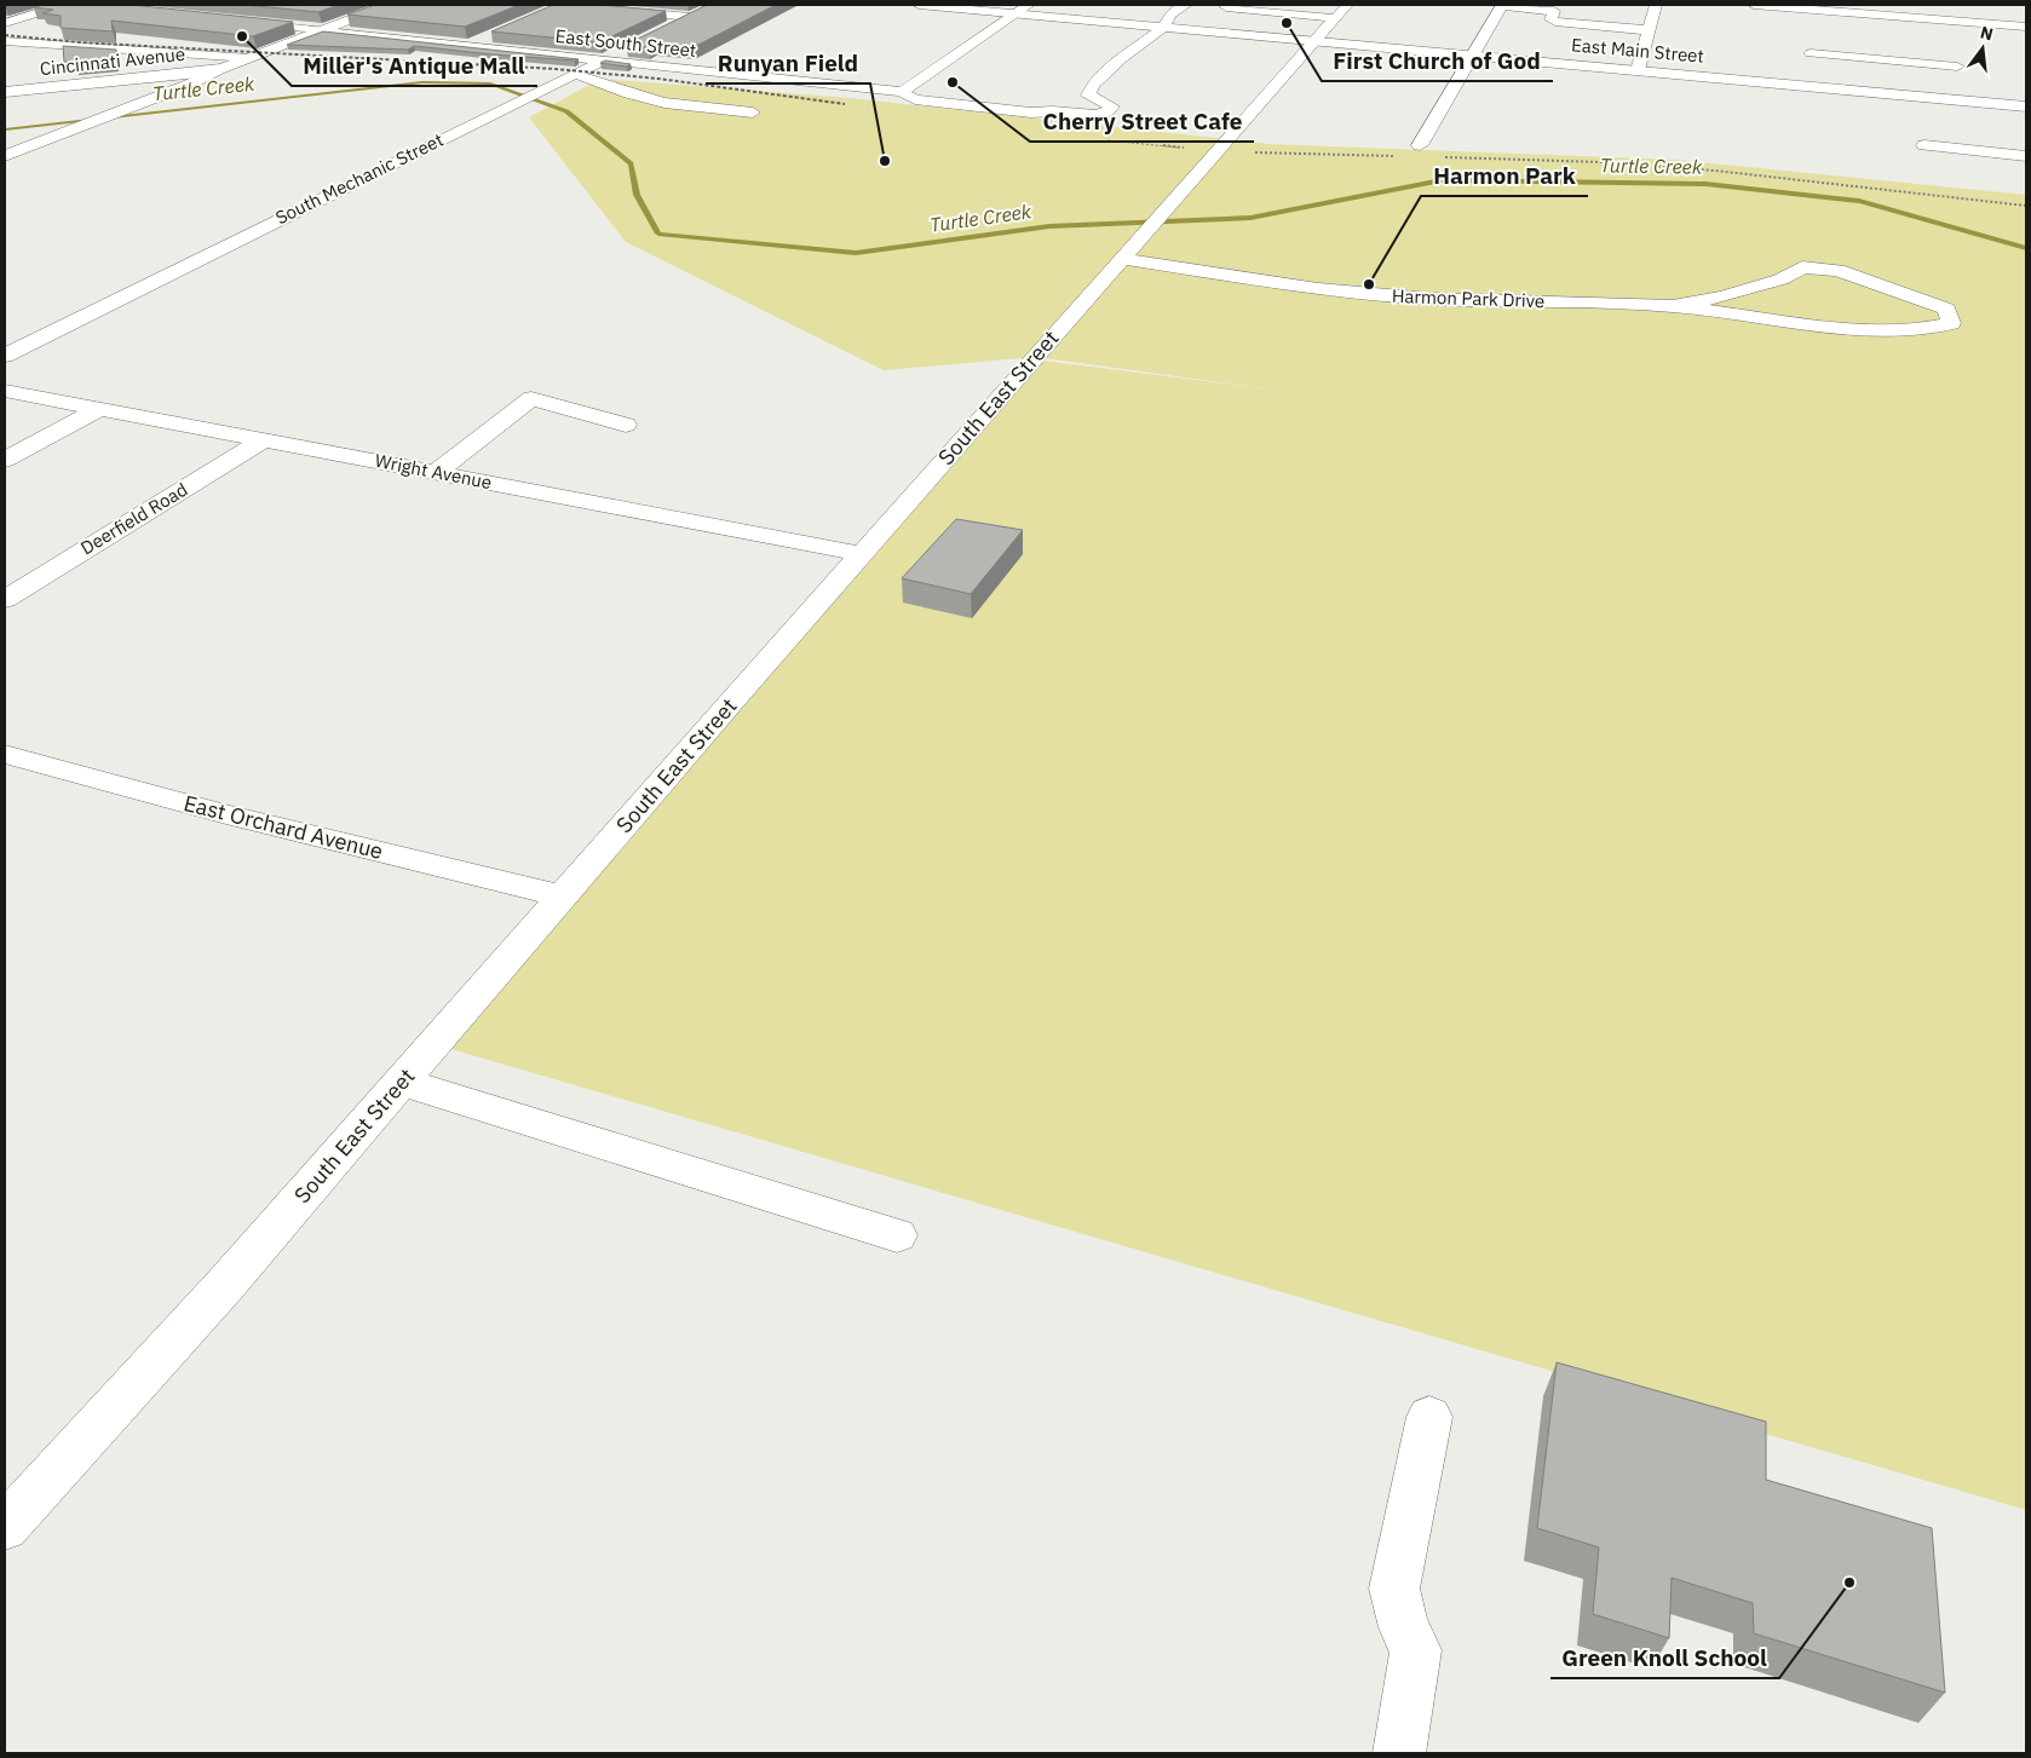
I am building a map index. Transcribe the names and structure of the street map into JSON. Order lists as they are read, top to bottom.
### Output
{
  "streets": {
    "street": [
      "East South Street",
      "East Main Street",
      "Cincinnati Avenue",
      "South Mechanic Street",
      "Harmon Park Drive",
      "South East Street",
      "Wright Avenue",
      "Deerfield Road",
      "East Orchard Avenue"
    ]
  },
  "crossings": [
    ["East South Street", "East Main Street"],
    ["East South Street", "South Mechanic Street"],
    ["East Main Street", "South East Street"],
    ["Harmon Park Drive", "South East Street"],
    ["South East Street", "Wright Avenue"],
    ["South East Street", "East Orchard Avenue"],
    ["Wright Avenue", "Deerfield Road"]
  ],
  "water": ["Turtle Creek"],
  "places": [
    "First Church of God",
    "Miller's Antique Mall",
    "Cherry Street Cafe",
    "Runyan Field",
    "Harmon Park",
    "Green Knoll School"
  ],
  "north": "top"
}
